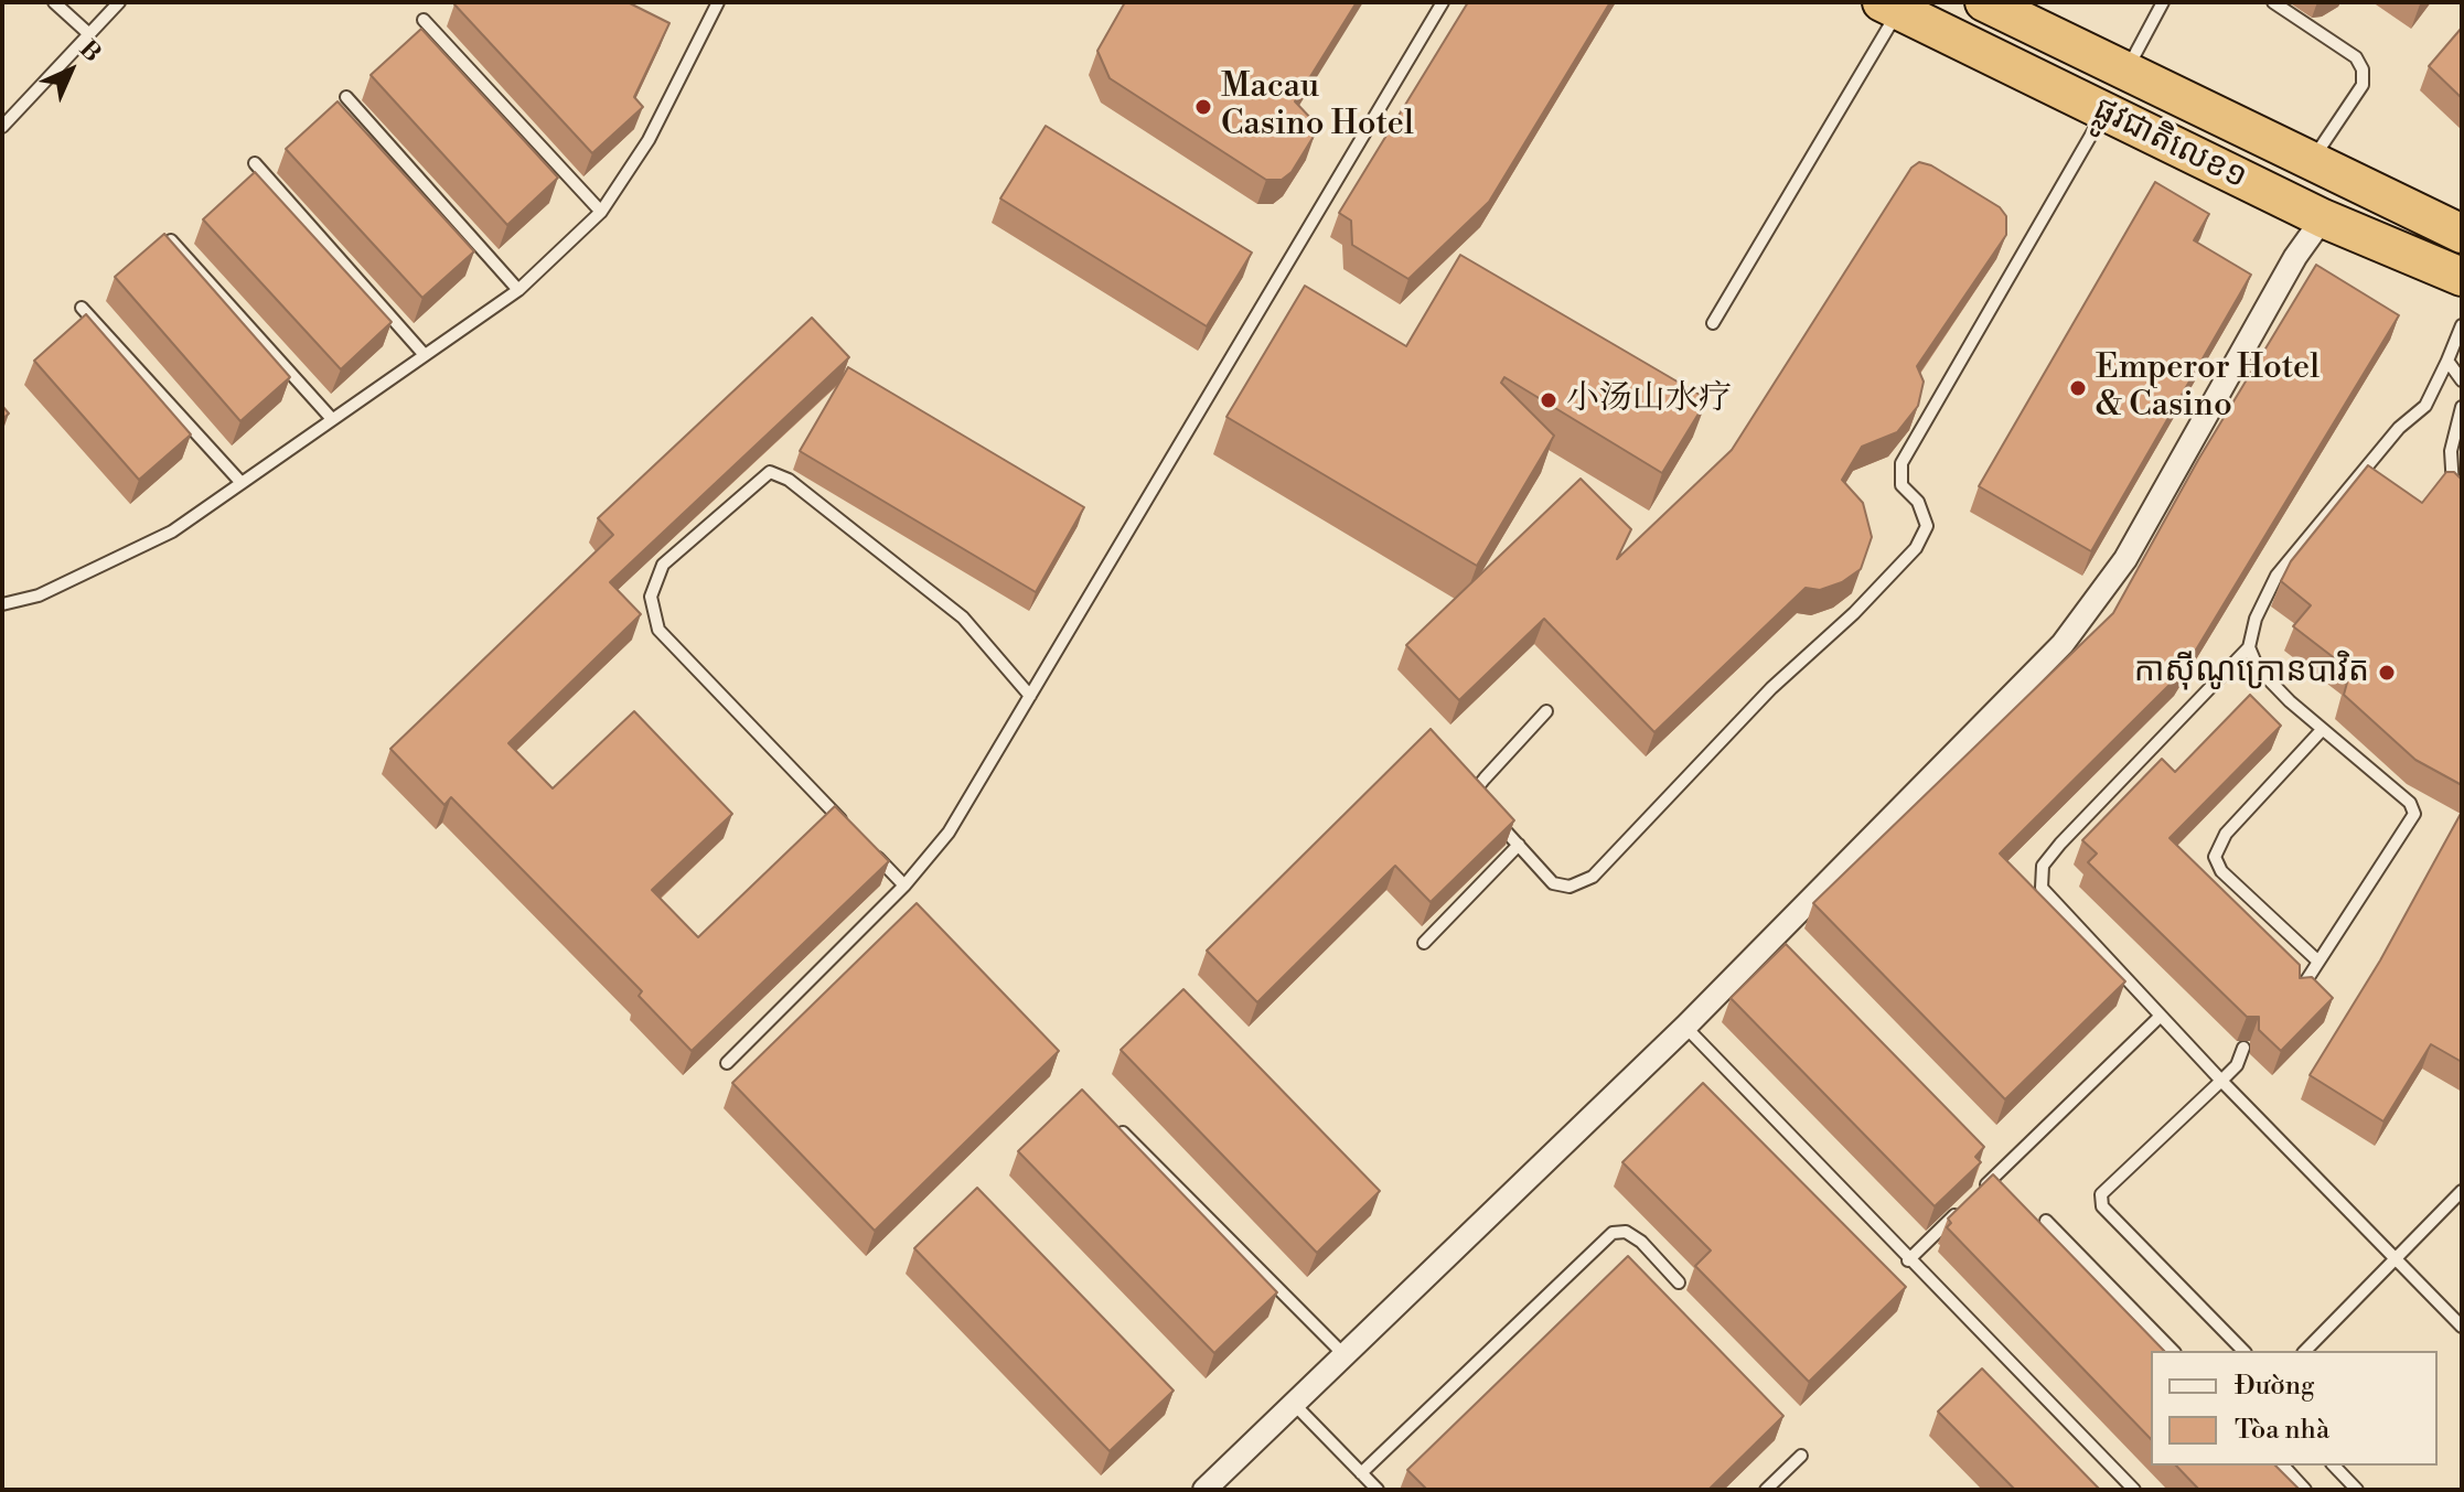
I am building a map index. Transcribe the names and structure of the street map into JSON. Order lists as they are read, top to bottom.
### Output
{
  "streets": {
    "highway": ["ផ្លូវជាតិលេខ១"]
  },
  "places": [
    "Macau Casino Hotel",
    "Emperor Hotel & Casino",
    "小汤山水疗",
    "កាស៊ីណូក្រោនបាវិត"
  ],
  "legend": ["Đường", "Tòa nhà"],
  "north": "top right"
}
